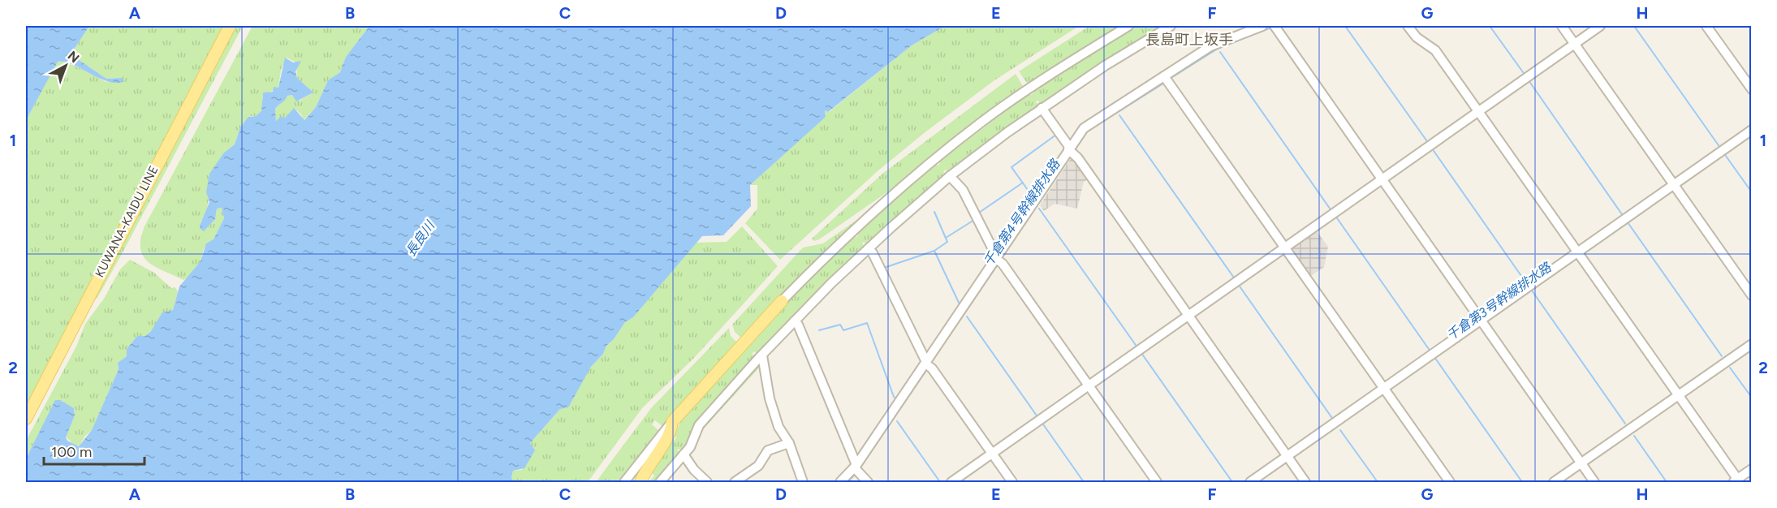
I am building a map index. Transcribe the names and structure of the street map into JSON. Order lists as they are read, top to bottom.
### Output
{
  "streets": {
    "main road": ["KUWANA-KAIDU LINE"]
  },
  "districts": ["長島町上坂手"],
  "water": ["千倉第4号幹線排水路", "長良川", "千倉第3号幹線排水路"],
  "scale_bar": "100 m",
  "north": "top right",
  "grid": {
    "columns": [
      "A",
      "B",
      "C",
      "D",
      "E",
      "F",
      "G",
      "H"
    ],
    "rows": ["1", "2"]
  }
}
